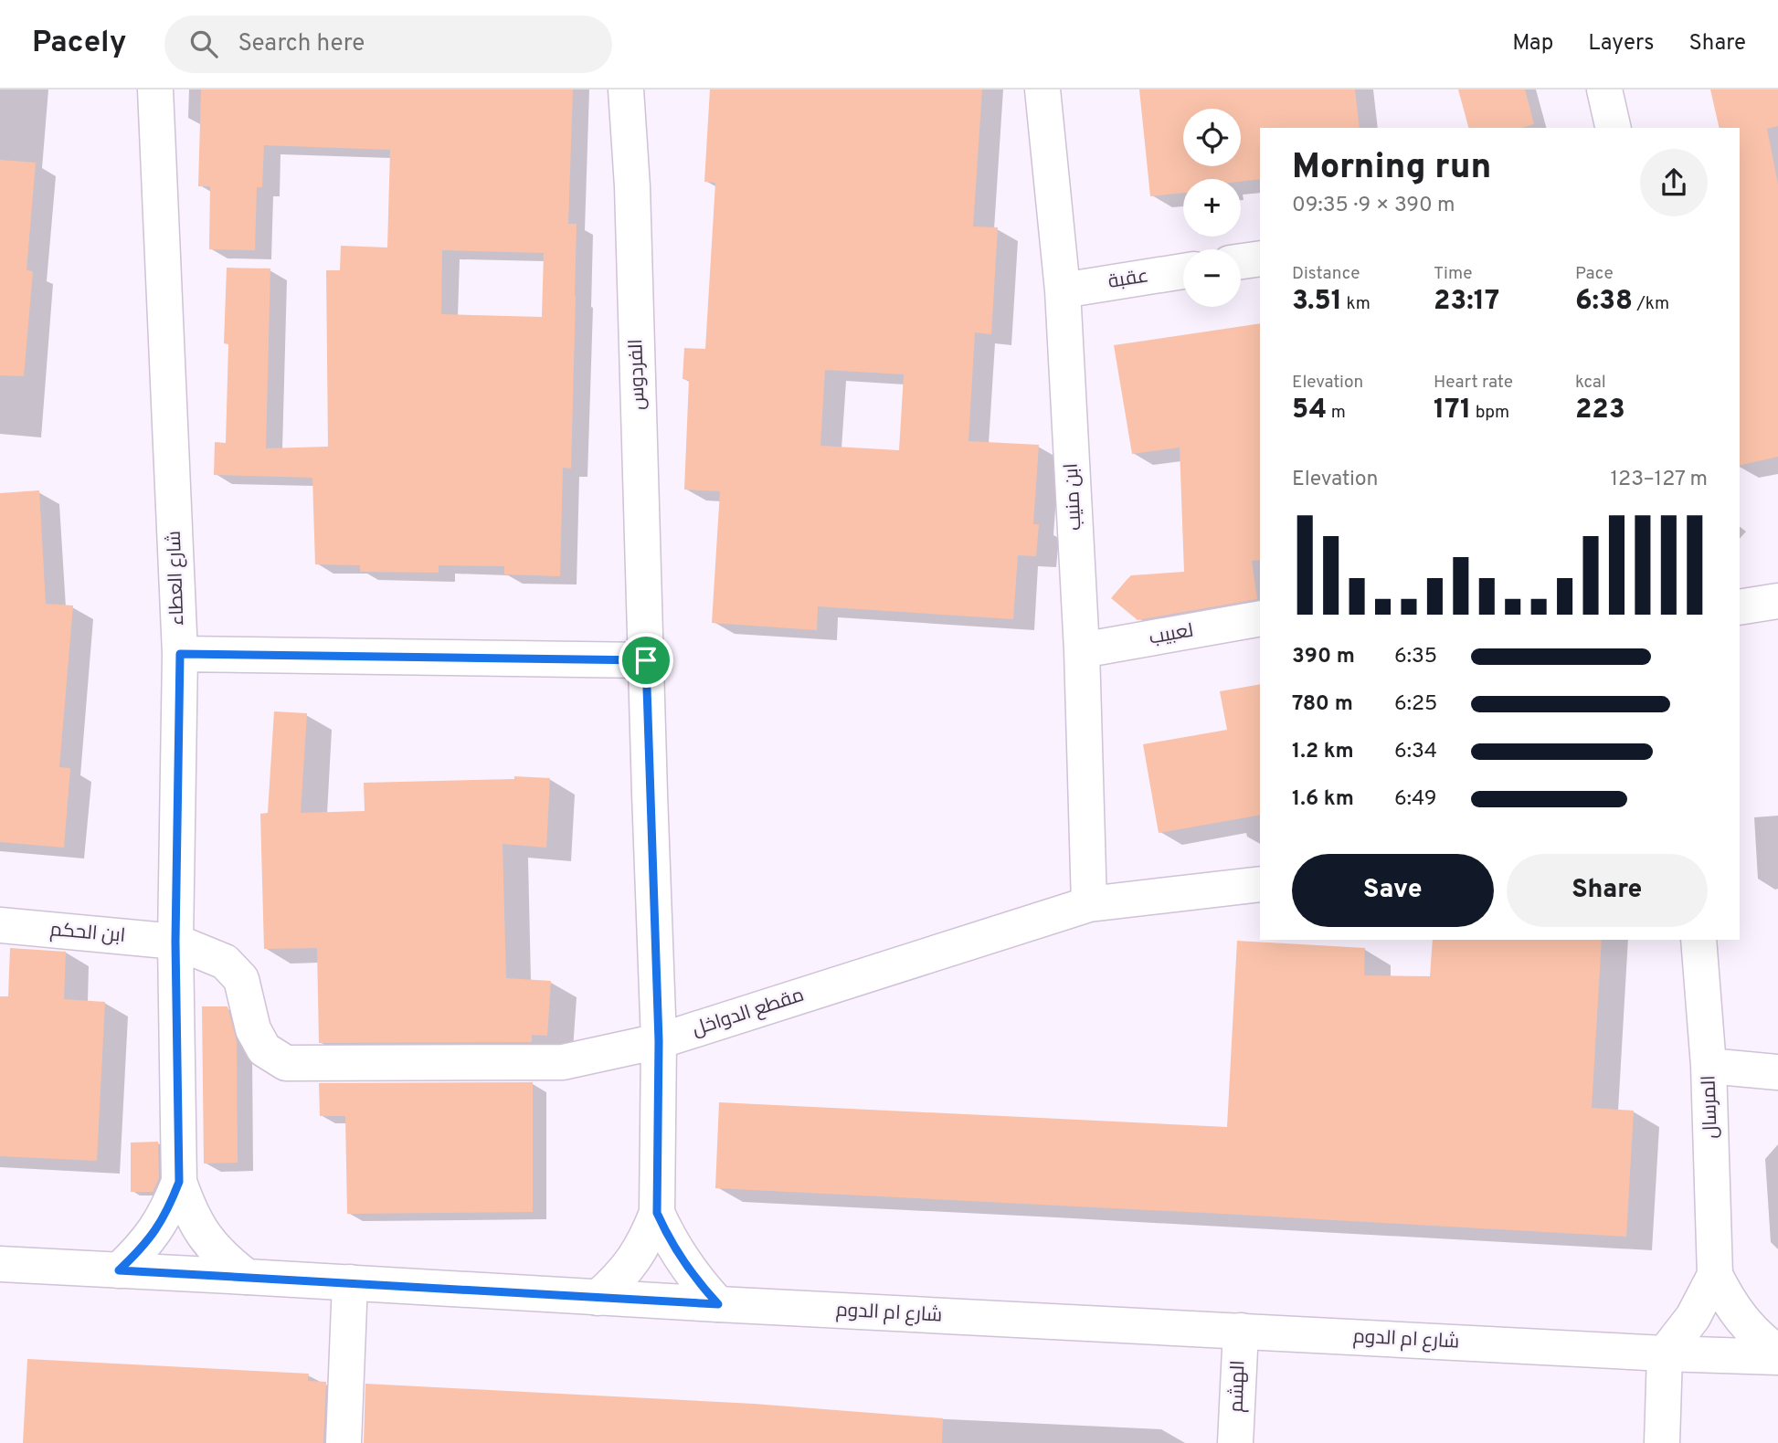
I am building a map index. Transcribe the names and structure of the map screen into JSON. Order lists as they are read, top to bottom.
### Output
{
  "streets": {
    "street": [
      "عقبة",
      "الفردوس",
      "ابن منيب",
      "شارع العطاء",
      "لعبيب",
      "ابن الحكم",
      "مقطع الدواخل",
      "المرسال",
      "شارع ام الدوم",
      "الهشم"
    ]
  },
  "crossings": [
    ["عقبة", "ابن منيب"],
    ["الفردوس", "مقطع الدواخل"],
    ["الفردوس", "شارع ام الدوم"],
    ["ابن منيب", "لعبيب"],
    ["ابن منيب", "مقطع الدواخل"],
    ["شارع العطاء", "ابن الحكم"],
    ["شارع العطاء", "مقطع الدواخل"],
    ["شارع العطاء", "شارع ام الدوم"],
    ["ابن الحكم", "مقطع الدواخل"],
    ["المرسال", "شارع ام الدوم"],
    ["شارع ام الدوم", "الهشم"]
  ],
  "page": {
    "header": "Pacely",
    "search": "Search here",
    "nav": ["Map", "Layers", "Share"],
    "map_buttons": ["+", "−"],
    "heading": ["Morning run", "09:35 · 9 × 390 m"],
    "stats": [
      ["Distance", "3.51 km"],
      ["Time", "23:17"],
      ["Pace", "6:38 /km"],
      ["Elevation", "54 m"],
      ["Heart rate", "171 bpm"],
      ["kcal", "223"]
    ],
    "chart": ["Elevation", "123–127 m"],
    "list": [
      {
        "name": "390 m",
        "note": "6:35"
      },
      {
        "name": "780 m",
        "note": "6:25"
      },
      {
        "name": "1.2 km",
        "note": "6:34"
      },
      {
        "name": "1.6 km",
        "note": "6:49"
      }
    ],
    "buttons": ["Save", "Share"]
  }
}
